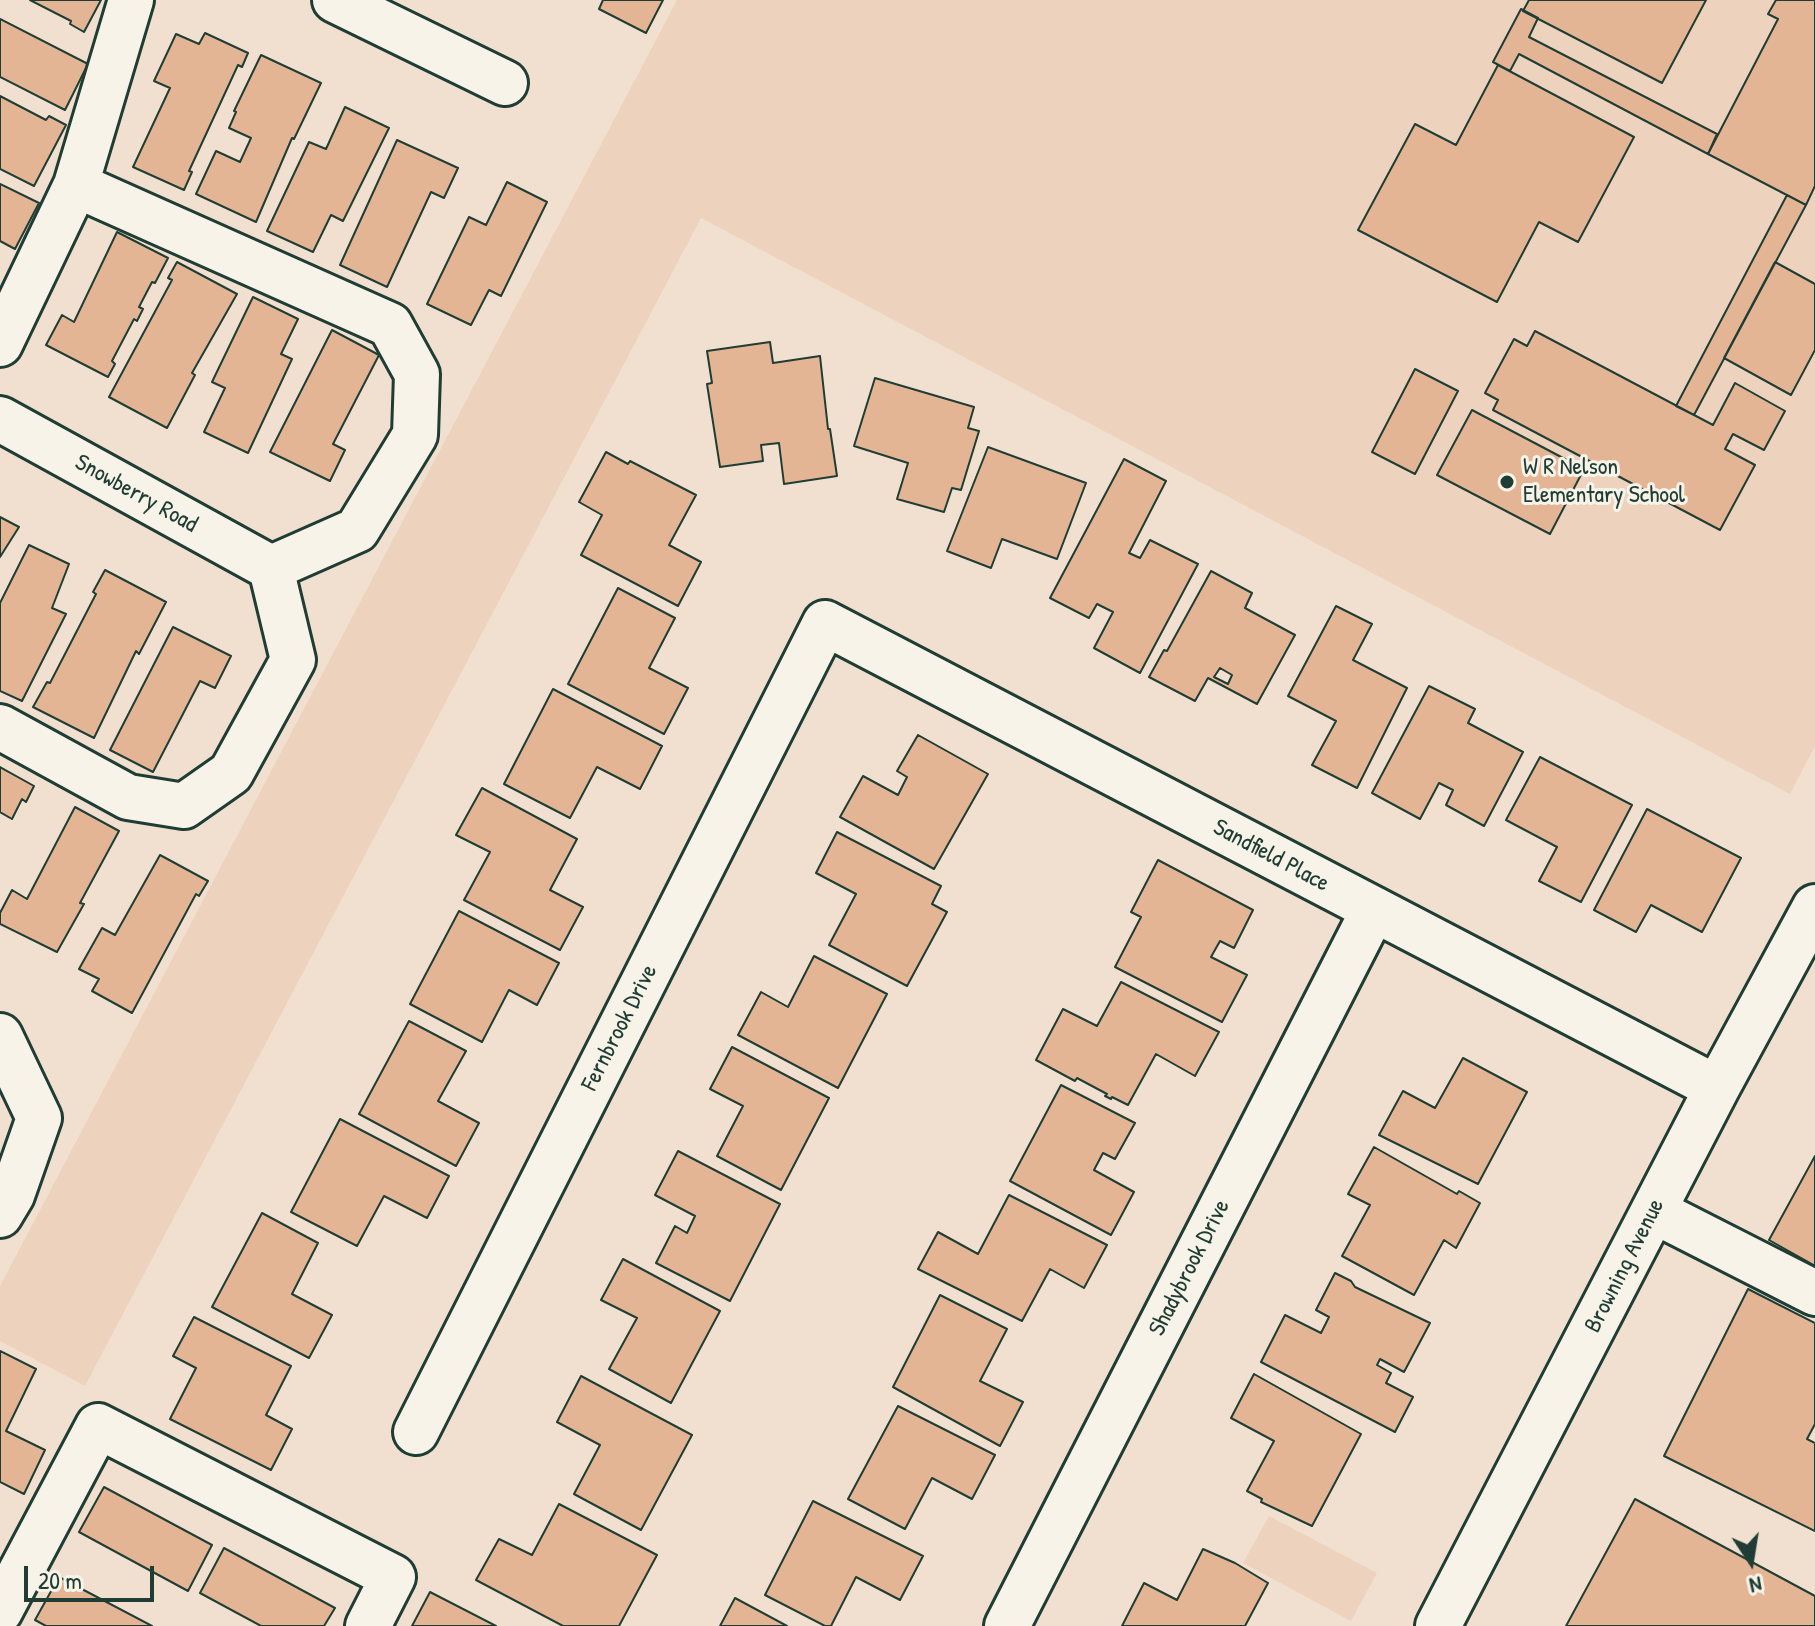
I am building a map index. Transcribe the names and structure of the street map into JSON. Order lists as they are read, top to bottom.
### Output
{
  "streets": {
    "street": [
      "Snowberry Road",
      "Sandfield Place",
      "Fernbrook Drive",
      "Browning Avenue",
      "Shadybrook Drive"
    ]
  },
  "crossings": [
    ["Sandfield Place", "Fernbrook Drive"],
    ["Sandfield Place", "Browning Avenue"],
    ["Sandfield Place", "Shadybrook Drive"]
  ],
  "places": ["W R Nelson Elementary School"],
  "scale_bar": "20 m",
  "north": "bottom"
}
